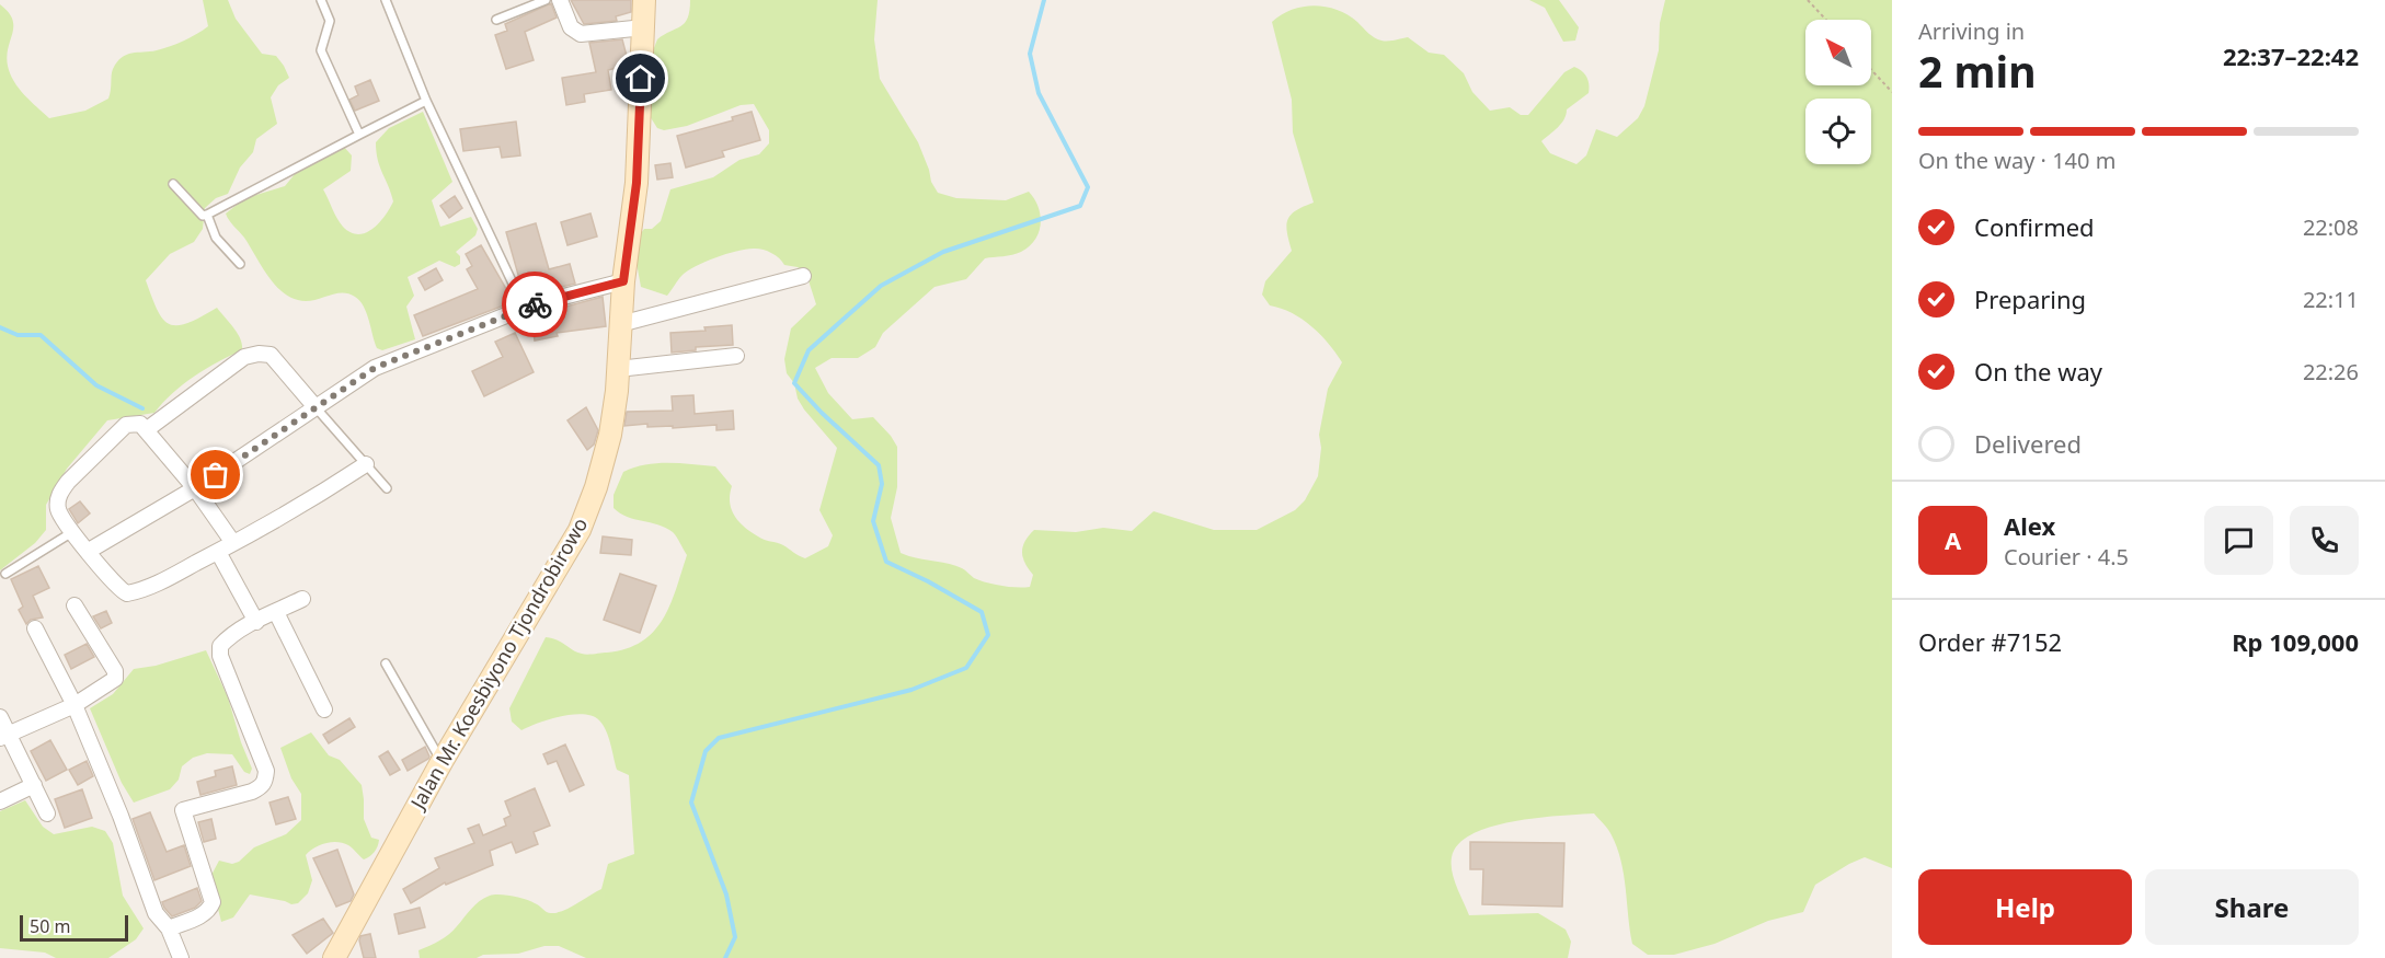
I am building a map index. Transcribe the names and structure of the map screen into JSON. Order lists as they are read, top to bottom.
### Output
{
  "streets": {
    "main road": ["Jalan Mr. Koesbiyono Tjondrobirowo"]
  },
  "scale_bar": "50 m",
  "north": "top left",
  "page": {
    "heading": ["2 min", "Arriving in", "22:37–22:42"],
    "panel": [
      "Alex",
      "Courier · 4.5",
      "Order #7152",
      "Rp 109,000"
    ],
    "bar": "On the way · 140 m",
    "list": [
      ["Confirmed", "22:08"],
      ["Preparing", "22:11"],
      ["On the way", "22:26"],
      "Delivered"
    ],
    "round": "A",
    "buttons": ["Help", "Share"],
    "scale": "50 m"
  }
}
